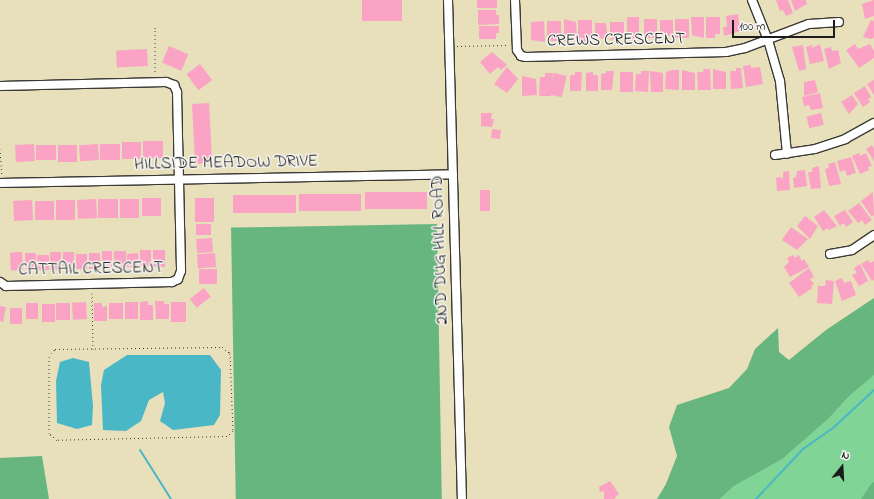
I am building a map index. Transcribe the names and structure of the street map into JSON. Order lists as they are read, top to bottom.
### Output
{
  "streets": {
    "street": [
      "CREWS CRESCENT",
      "HILLSIDE MEADOW DRIVE",
      "2ND DUG HILL ROAD",
      "CATTAIL CRESCENT"
    ]
  },
  "crossings": [
    ["HILLSIDE MEADOW DRIVE", "2ND DUG HILL ROAD"],
    ["HILLSIDE MEADOW DRIVE", "CATTAIL CRESCENT"]
  ],
  "scale_bar": "100 m",
  "north": "top"
}
